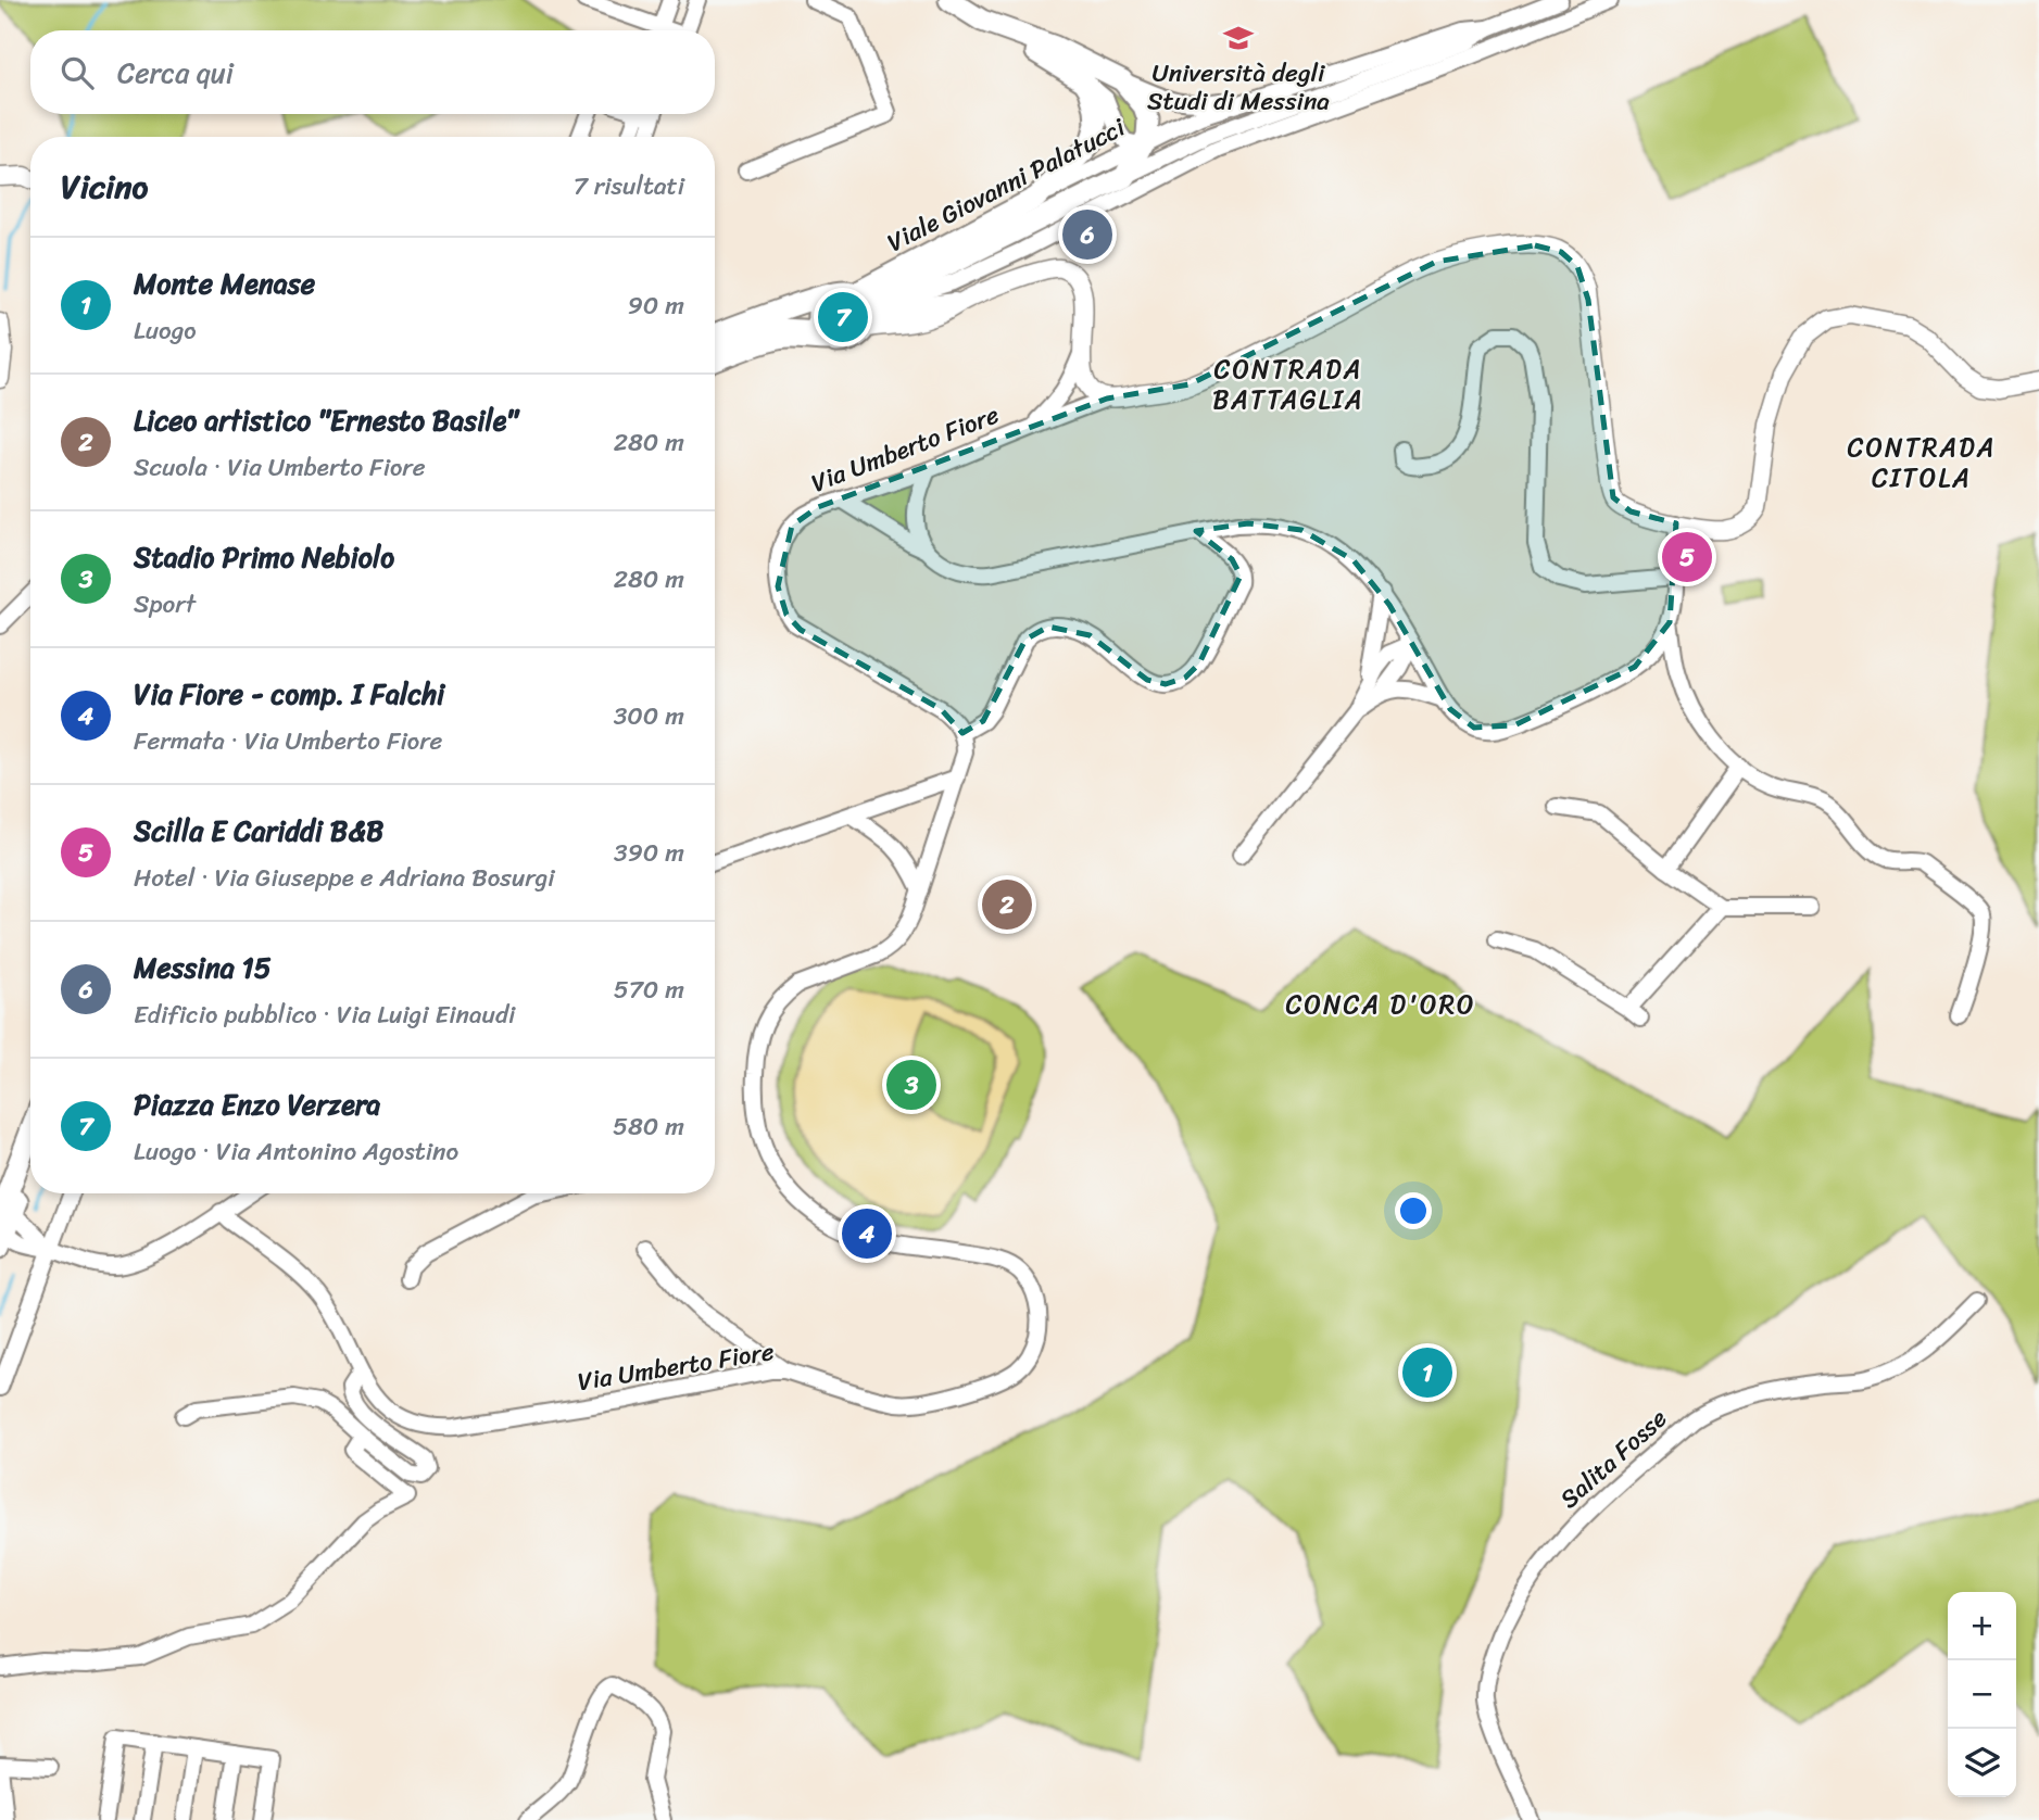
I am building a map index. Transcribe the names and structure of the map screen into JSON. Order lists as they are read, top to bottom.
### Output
{
  "streets": {
    "main road": ["Viale Giovanni Palatucci"],
    "street": ["Via Umberto Fiore", "Salita Fosse"]
  },
  "districts": ["CONTRADA BATTAGLIA", "CONTRADA CITOLA", "CONCA D'ORO"],
  "places": {
    "school or university": ["Università degli Studi di Messina"]
  },
  "page": {
    "search": "Cerca qui",
    "heading": ["Vicino", "7 risultati"],
    "pins": [
      "6",
      "7",
      "5",
      "2",
      "3",
      "4",
      "1"
    ],
    "list": [
      {
        "mark": "1",
        "name": "Monte Menase",
        "note": "Luogo",
        "value": "90 m"
      },
      {
        "mark": "2",
        "name": "Liceo artistico \"Ernesto Basile\"",
        "note": "Scuola · Via Umberto Fiore",
        "value": "280 m"
      },
      {
        "mark": "3",
        "name": "Stadio Primo Nebiolo",
        "note": "Sport",
        "value": "280 m"
      },
      {
        "mark": "4",
        "name": "Via Fiore - comp. I Falchi",
        "note": "Fermata · Via Umberto Fiore",
        "value": "300 m"
      },
      {
        "mark": "5",
        "name": "Scilla E Cariddi B&B",
        "note": "Hotel · Via Giuseppe e Adriana Bosurgi",
        "value": "390 m"
      },
      {
        "mark": "6",
        "name": "Messina 15",
        "note": "Edificio pubblico · Via Luigi Einaudi",
        "value": "570 m"
      },
      {
        "mark": "7",
        "name": "Piazza Enzo Verzera",
        "note": "Luogo · Via Antonino Agostino",
        "value": "580 m"
      }
    ],
    "map_buttons": ["+", "−"]
  }
}
